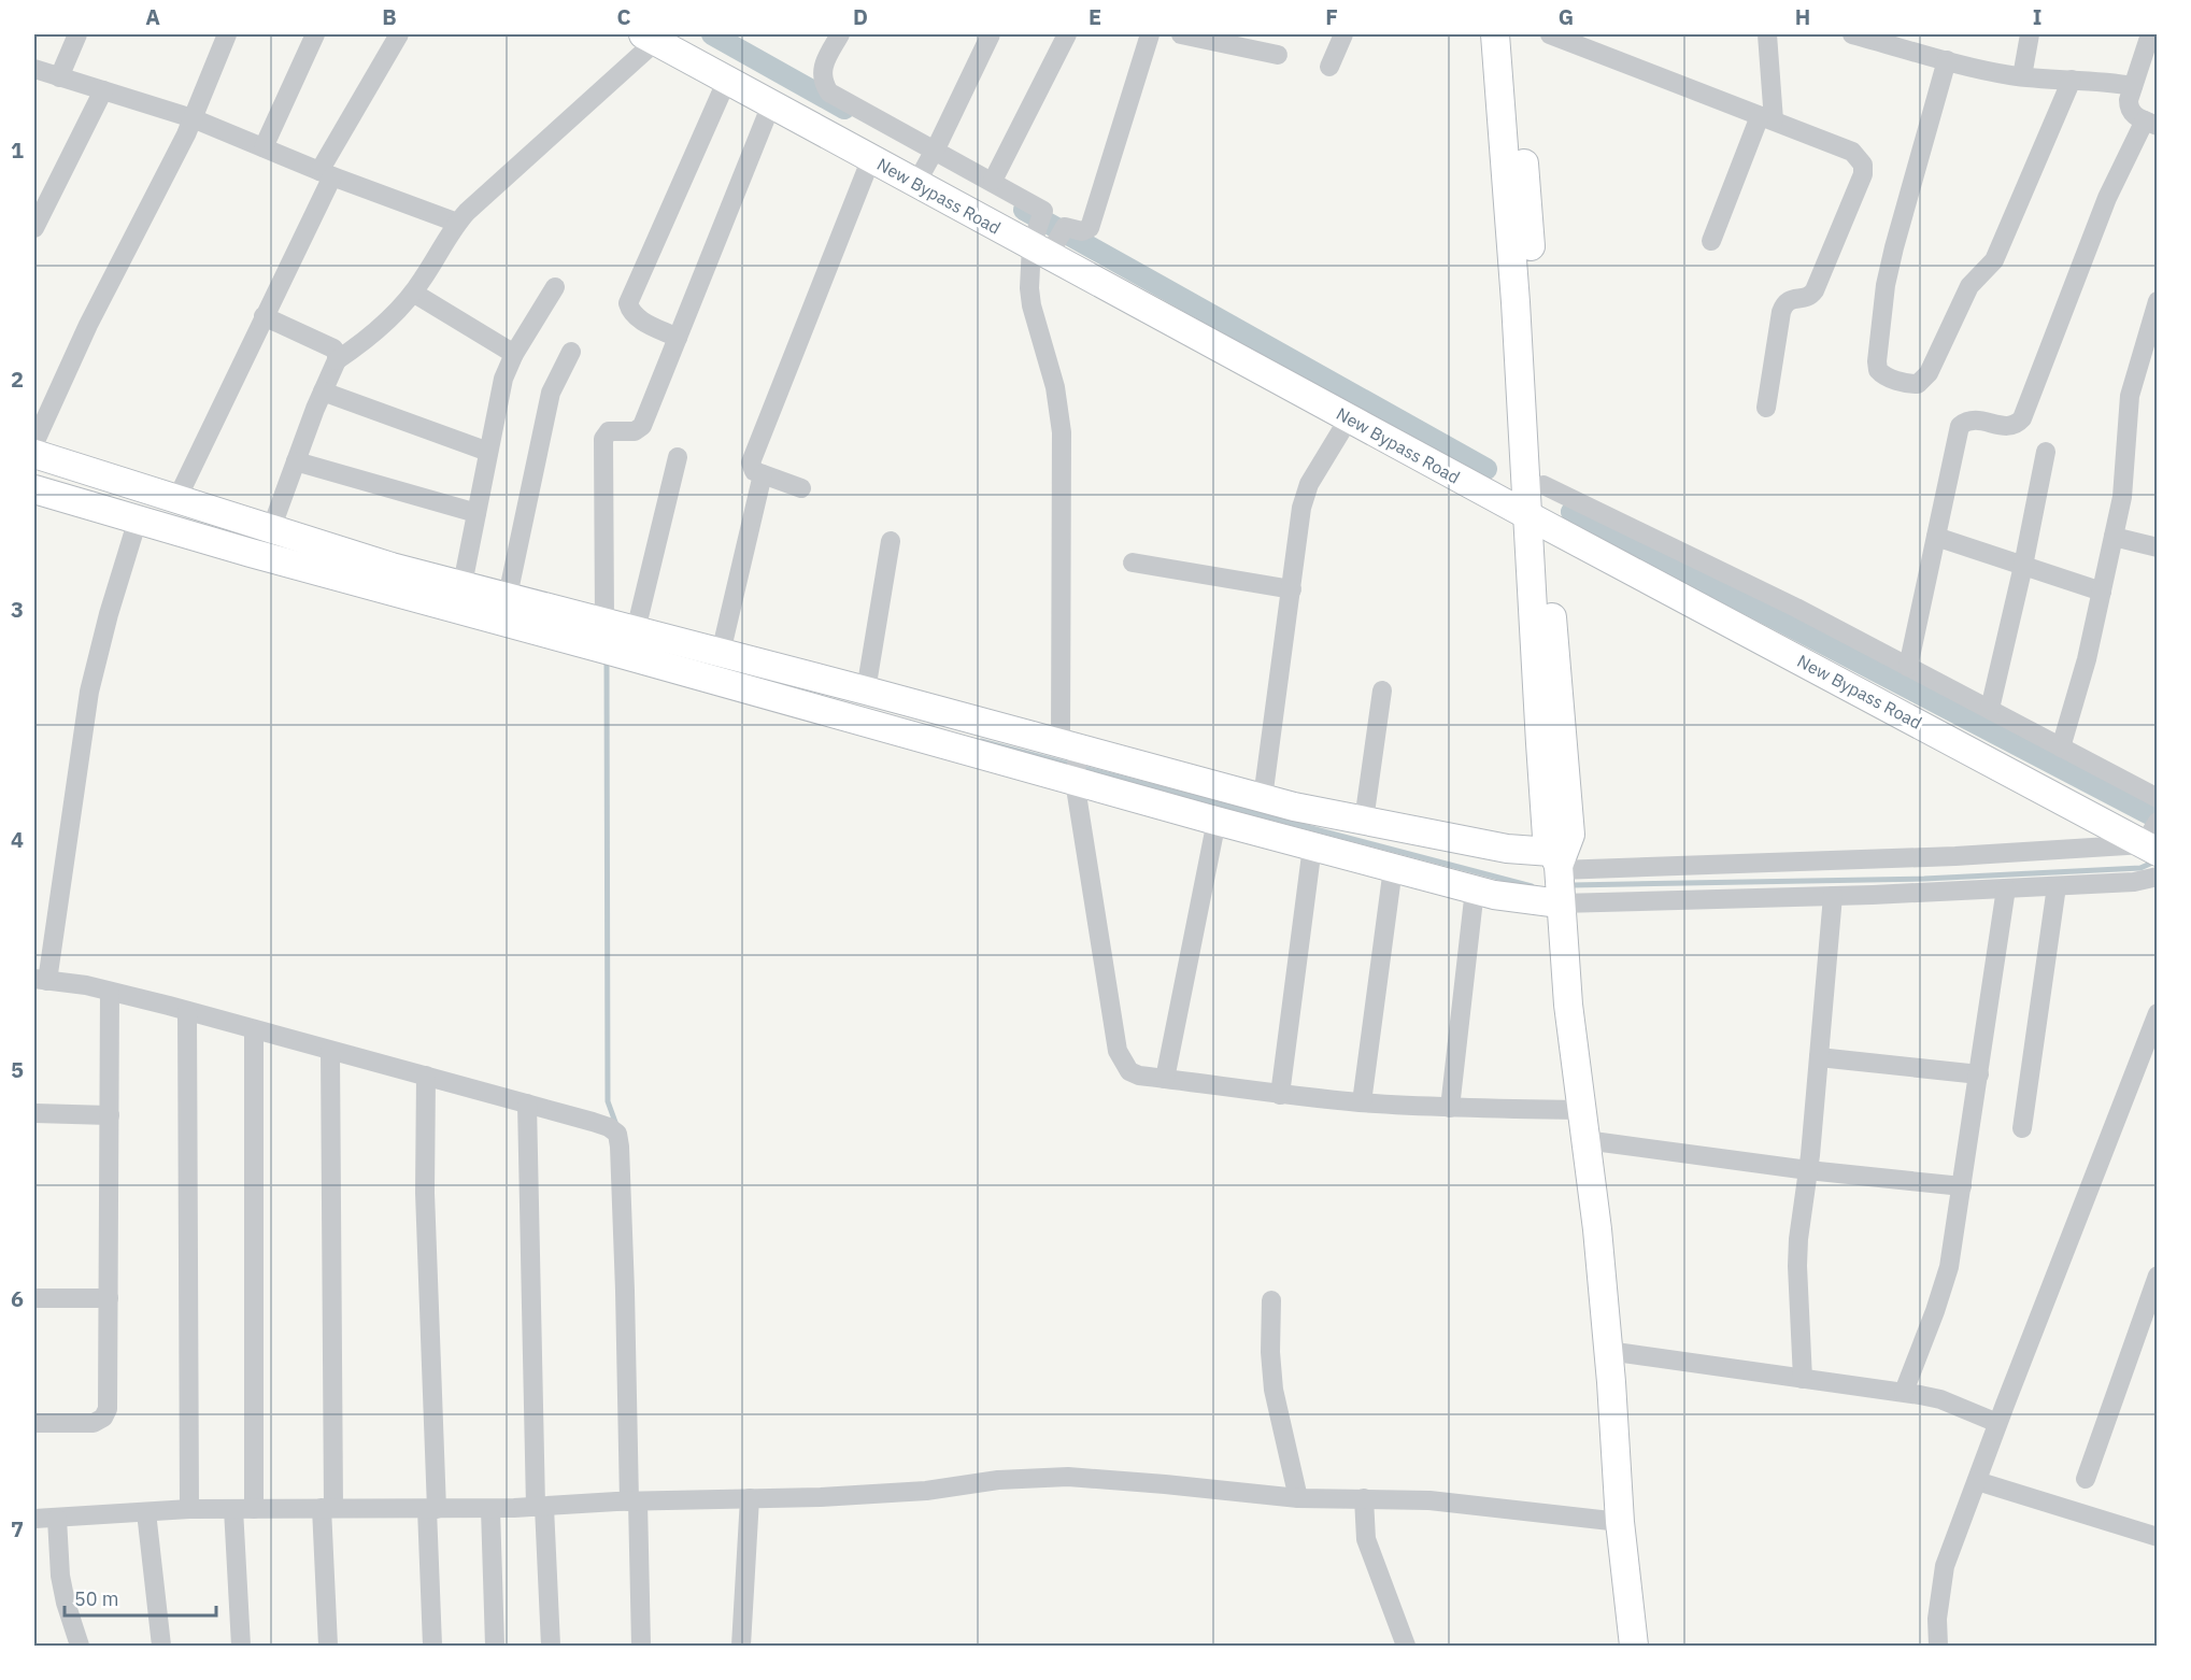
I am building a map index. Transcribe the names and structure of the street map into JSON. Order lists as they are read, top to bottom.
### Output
{
  "streets": {
    "street": ["New Bypass Road"]
  },
  "scale_bar": "50 m",
  "grid": {
    "columns": [
      "A",
      "B",
      "C",
      "D",
      "E",
      "F",
      "G",
      "H",
      "I"
    ],
    "rows": [
      "1",
      "2",
      "3",
      "4",
      "5",
      "6",
      "7"
    ]
  }
}
